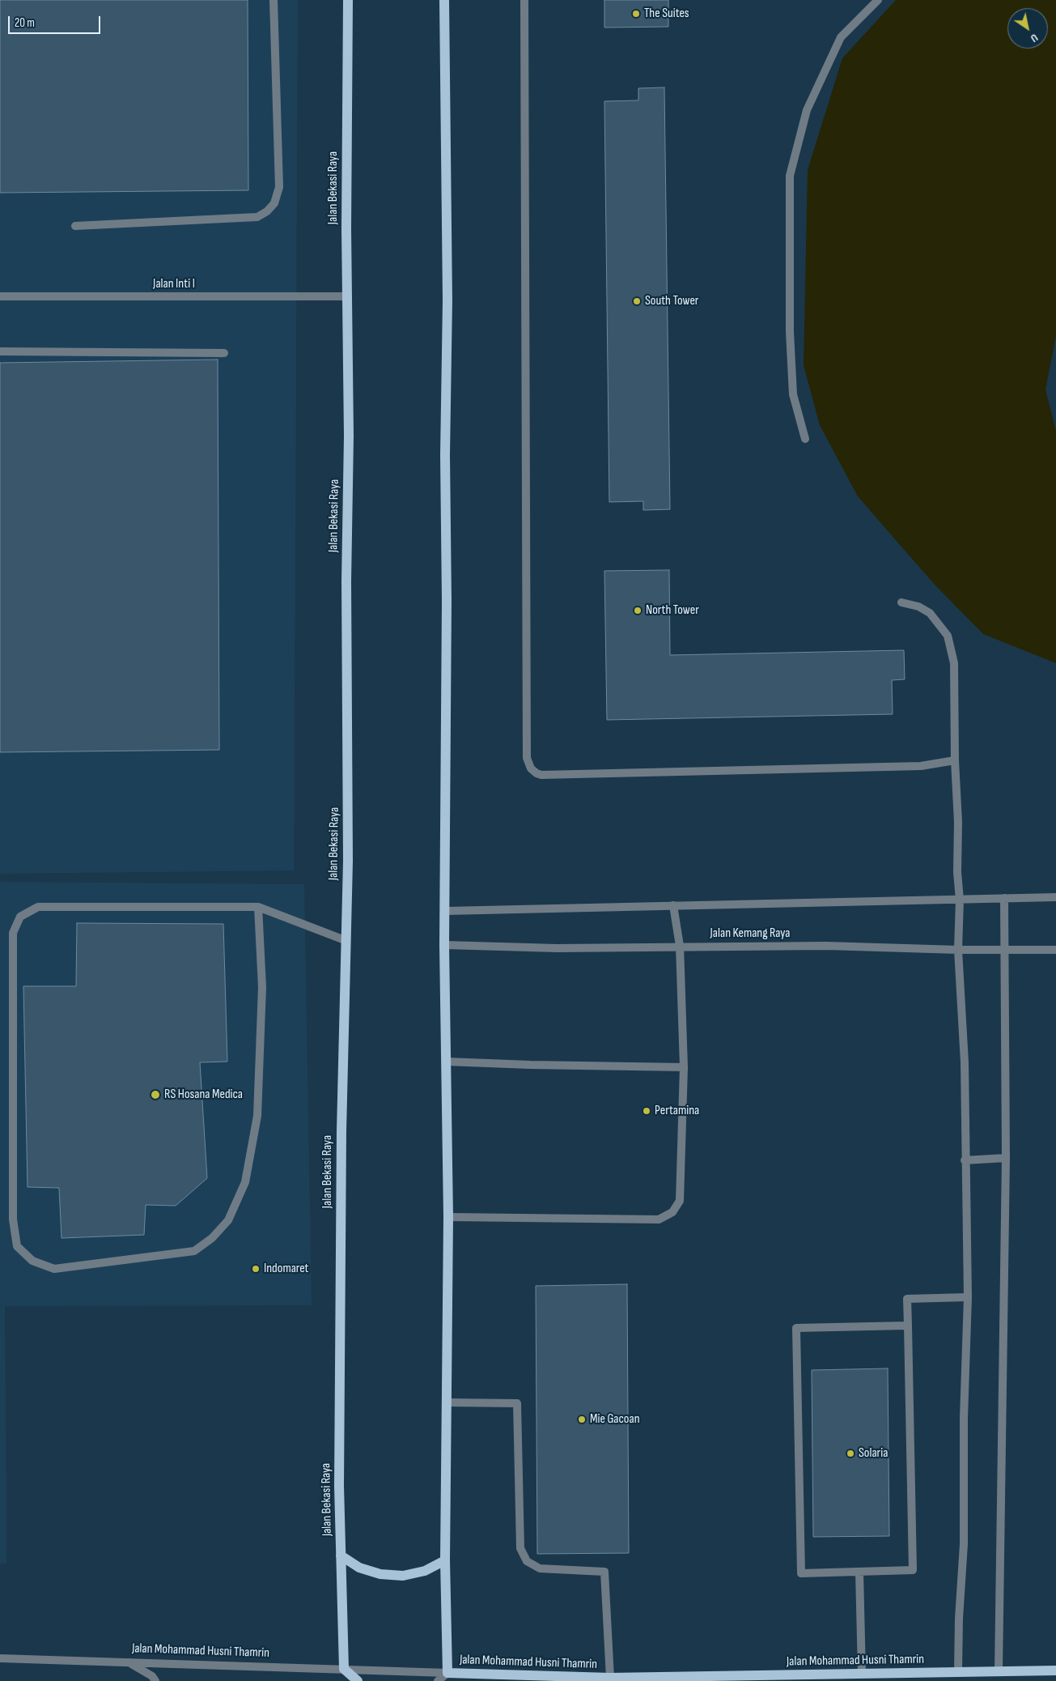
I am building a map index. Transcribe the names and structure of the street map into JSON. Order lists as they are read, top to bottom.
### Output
{
  "streets": {
    "main road": ["Jalan Bekasi Raya", "Jalan Mohammad Husni Thamrin"],
    "street": ["Jalan Inti I", "Jalan Kemang Raya"]
  },
  "crossings": [
    ["Jalan Bekasi Raya", "Jalan Inti I"],
    ["Jalan Bekasi Raya", "Jalan Mohammad Husni Thamrin"]
  ],
  "places": [
    "The Suites",
    "South Tower",
    "North Tower",
    "RS Hosana Medica",
    "Pertamina",
    "Indomaret",
    "Mie Gacoan",
    "Solaria"
  ],
  "scale_bar": "20 m",
  "north": "bottom right"
}
